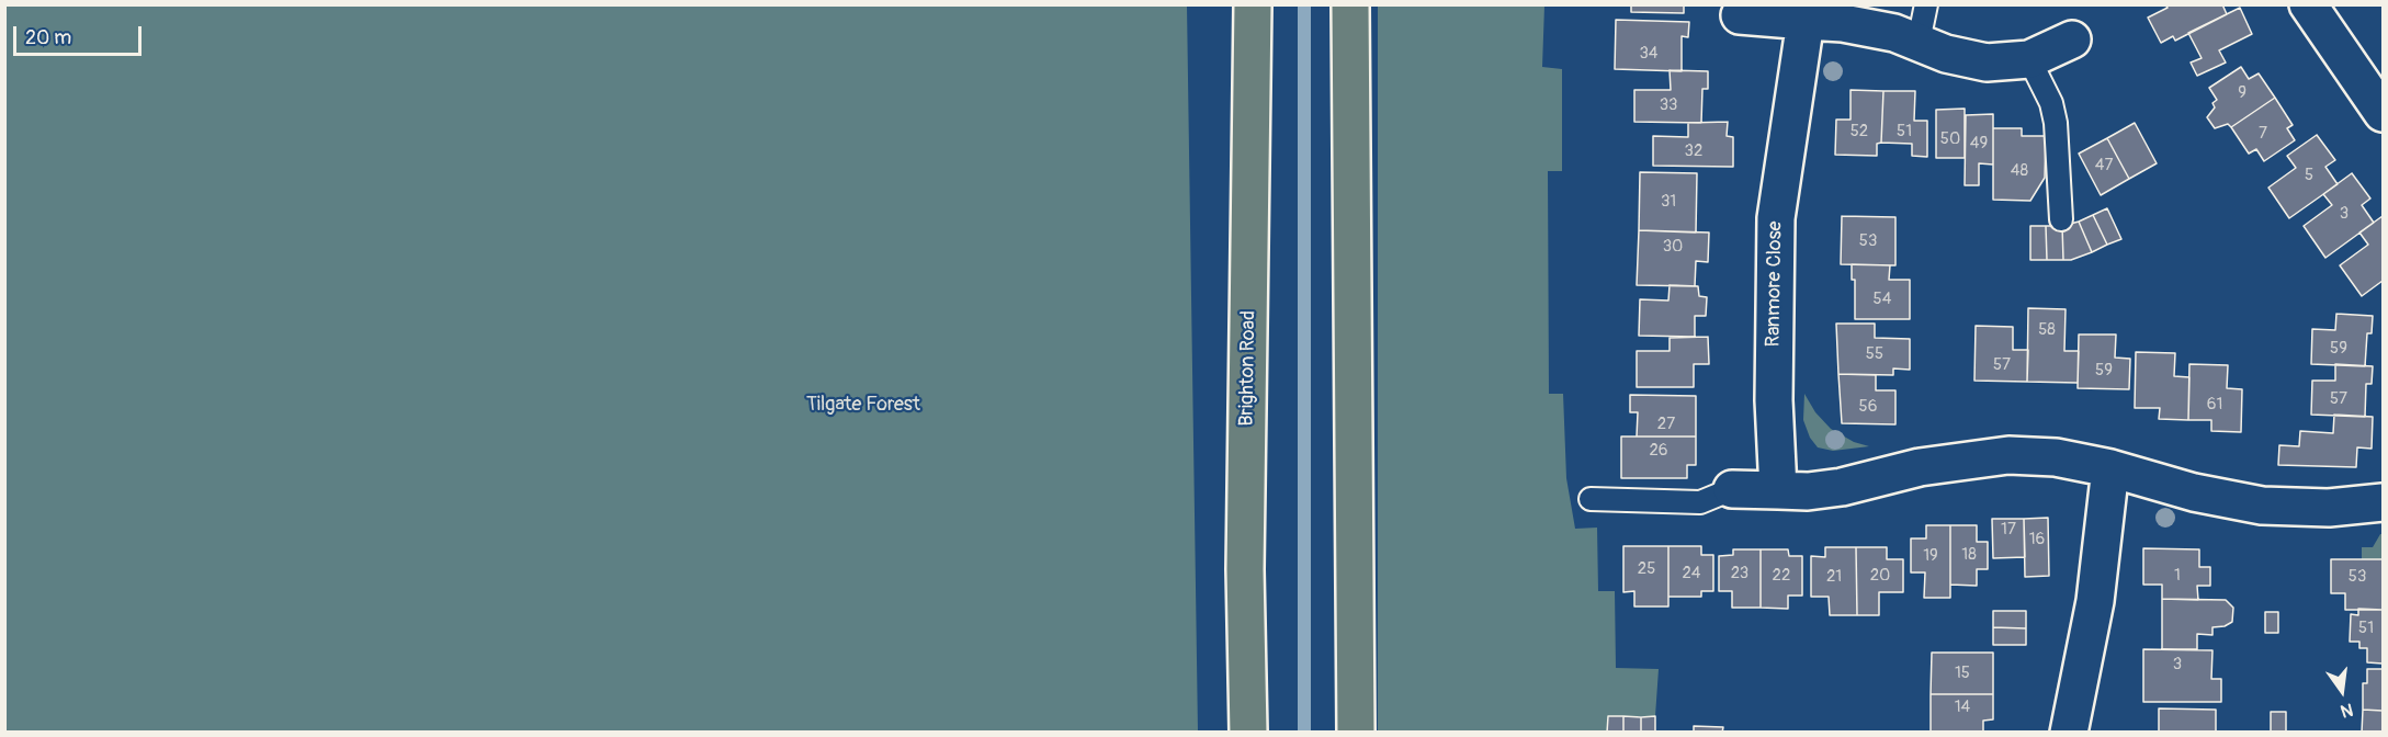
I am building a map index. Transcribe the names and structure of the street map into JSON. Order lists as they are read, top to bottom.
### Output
{
  "streets": {
    "main road": ["Brighton Road"],
    "street": ["Ranmore Close"]
  },
  "parks": ["Tilgate Forest"],
  "house_numbers": [
    "34",
    "9",
    "33",
    "52",
    "51",
    "7",
    "50",
    "49",
    "32",
    "47",
    "48",
    "5",
    "31",
    "3",
    "53",
    "30",
    "54",
    "58",
    "59",
    "55",
    "57",
    "59",
    "57",
    "61",
    "56",
    "27",
    "26",
    "17",
    "16",
    "18",
    "19",
    "25",
    "24",
    "23",
    "22",
    "20",
    "1",
    "21",
    "53",
    "51",
    "3",
    "15",
    "14"
  ],
  "scale_bar": "20 m",
  "north": "bottom"
}
